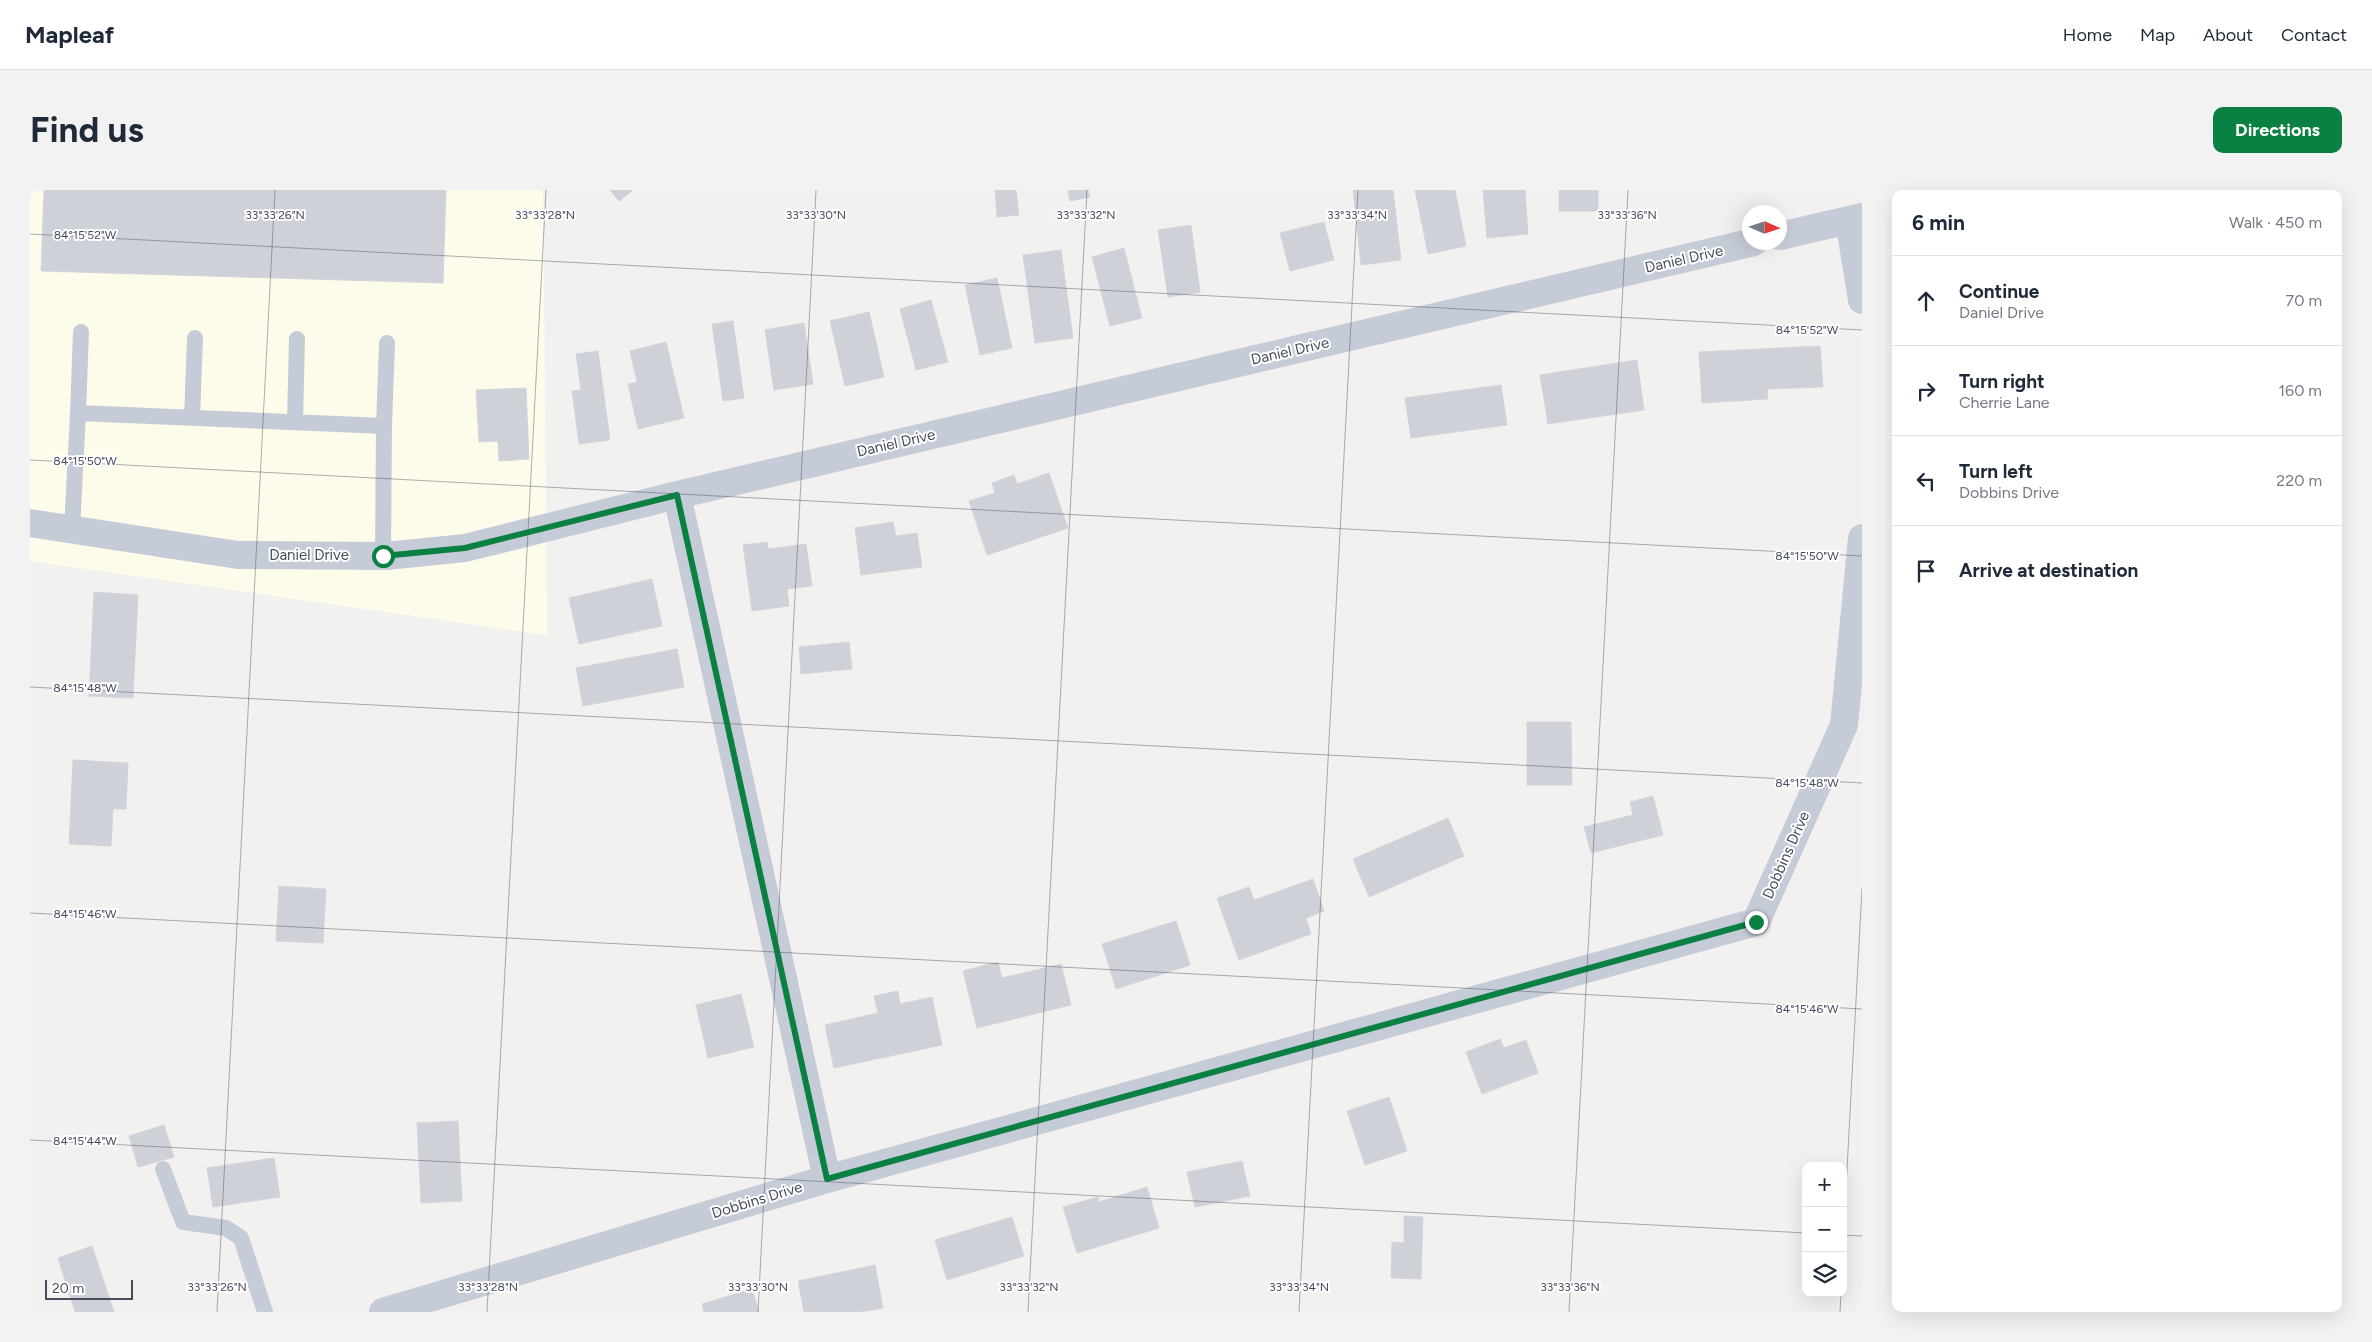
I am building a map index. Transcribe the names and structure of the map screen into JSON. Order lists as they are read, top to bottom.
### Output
{
  "streets": {
    "street": ["Daniel Drive", "Dobbins Drive"]
  },
  "scale_bar": "20 m",
  "north": "right",
  "page": {
    "header": "Mapleaf",
    "nav": [
      "Home",
      "Map",
      "About",
      "Contact"
    ],
    "buttons": "Directions",
    "title": "Find us",
    "heading": ["6 min", "Walk · 450 m"],
    "list": [
      ["Continue", "Daniel Drive", "70 m"],
      ["Turn right", "Cherrie Lane", "160 m"],
      ["Turn left", "Dobbins Drive", "220 m"],
      "Arrive at destination"
    ],
    "map_buttons": ["+", "−"],
    "scale": "20 m"
  },
  "coordinates": [
    "33°33'26\"N",
    "33°33'28\"N",
    "33°33'30\"N",
    "33°33'32\"N",
    "33°33'34\"N",
    "33°33'36\"N",
    "84°15'52\"W",
    "84°15'50\"W",
    "84°15'48\"W",
    "84°15'46\"W",
    "84°15'44\"W"
  ]
}
